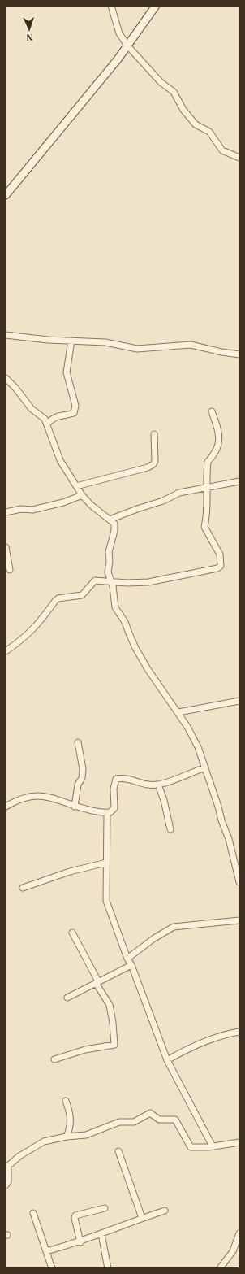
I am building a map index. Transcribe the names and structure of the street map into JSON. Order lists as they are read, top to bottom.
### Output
{
  "north": "bottom"
}
